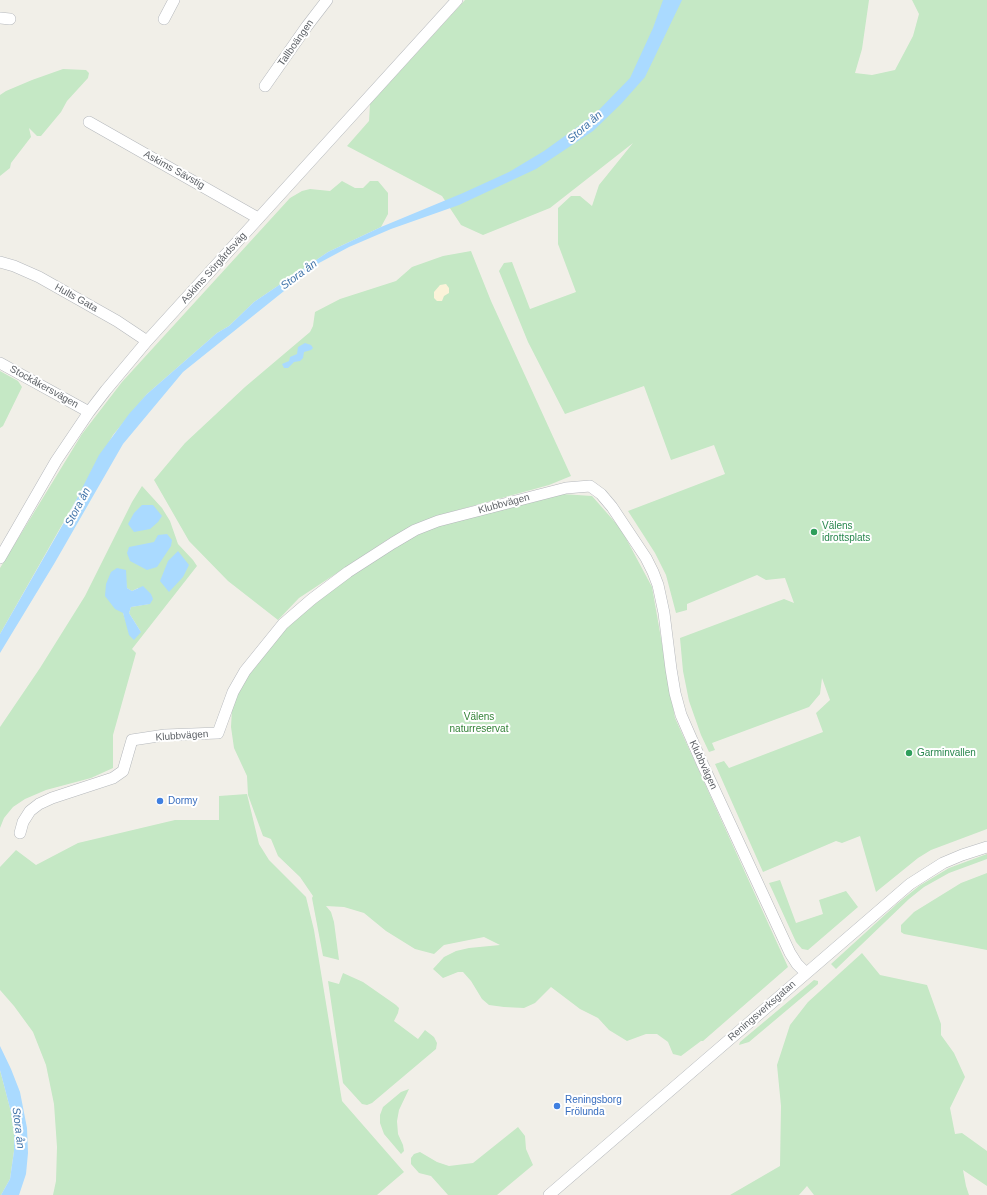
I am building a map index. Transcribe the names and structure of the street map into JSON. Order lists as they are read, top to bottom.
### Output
{
  "streets": {
    "street": [
      "Tallboängen",
      "Askims Sävstig",
      "Askims Sörgårdsväg",
      "Hults Gata",
      "Stockåkersvägen",
      "Klubbvägen",
      "Reningsverksgatan"
    ]
  },
  "crossings": [
    ["Askims Sävstig", "Askims Sörgårdsväg"],
    ["Askims Sörgårdsväg", "Hults Gata"],
    ["Askims Sörgårdsväg", "Stockåkersvägen"],
    ["Klubbvägen", "Reningsverksgatan"]
  ],
  "water": ["Stora ån"],
  "parks": ["Välens naturreservat"],
  "places": [
    "Välens idrottsplats",
    "Garminvallen",
    "Dormy",
    "Reningsborg Frölunda"
  ]
}
